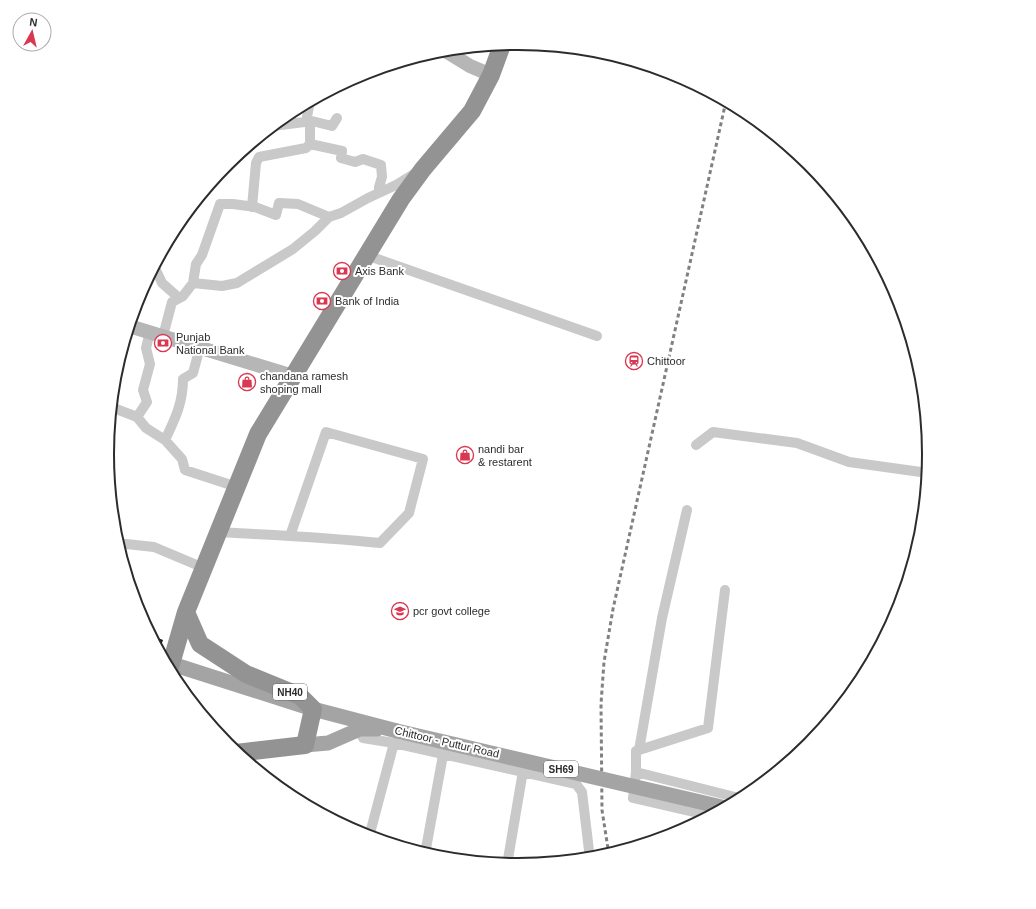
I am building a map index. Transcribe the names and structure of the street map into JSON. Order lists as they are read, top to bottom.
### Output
{
  "streets": {
    "highway": ["NH40"],
    "main road": ["Chittoor - Puttur Road", "SH69"]
  },
  "crossings": [
    ["NH40", "Chittoor - Puttur Road"]
  ],
  "places": {
    "bank": ["Axis Bank", "Bank of India", "Punjab National Bank"],
    "station": ["Chittoor"],
    "shop": ["chandana ramesh shoping mall", "nandi bar & restarent"],
    "school or university": ["pcr govt college"]
  },
  "north": "top"
}
